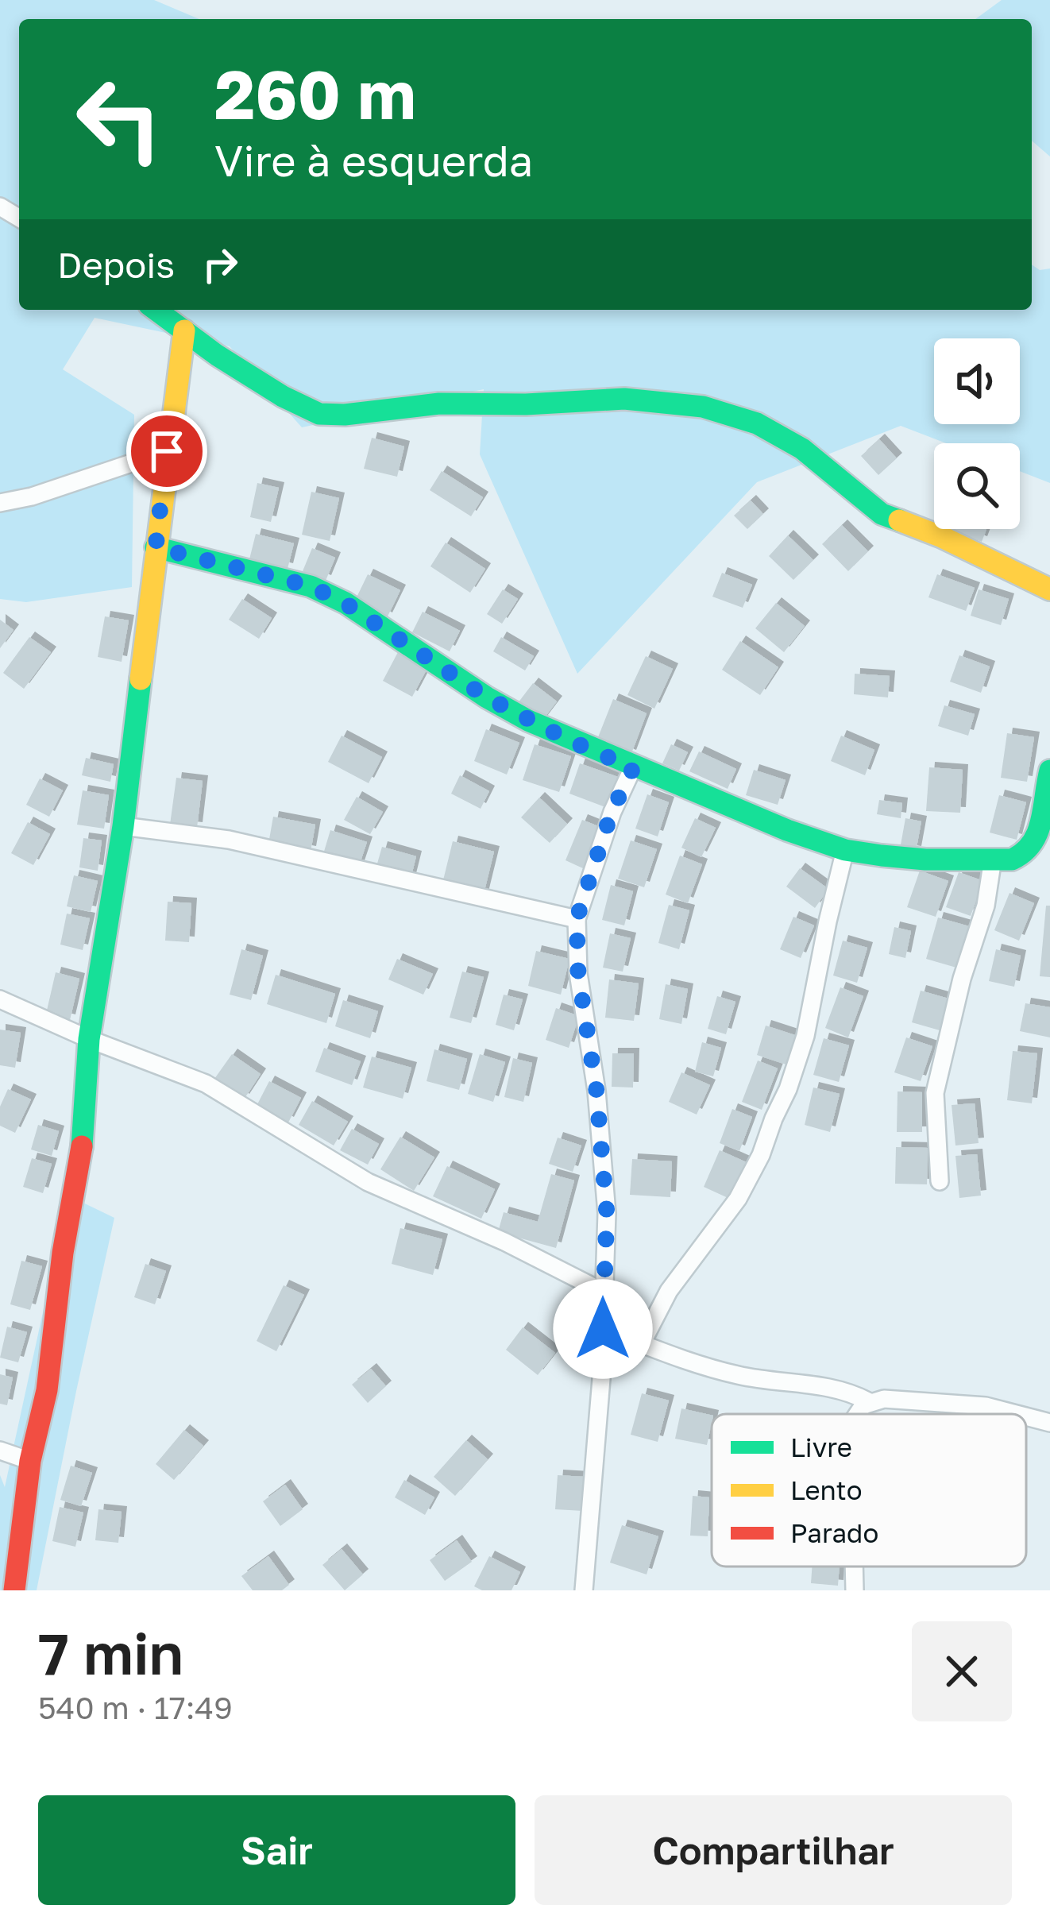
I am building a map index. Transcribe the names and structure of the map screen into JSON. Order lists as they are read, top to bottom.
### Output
{
  "legend": ["Livre", "Lento", "Parado"],
  "page": {
    "turn": ["260 m", "Vire à esquerda"],
    "then": "Depois",
    "heading": ["7 min", "540 m · 17:49"],
    "buttons": ["Sair", "Compartilhar"]
  }
}
